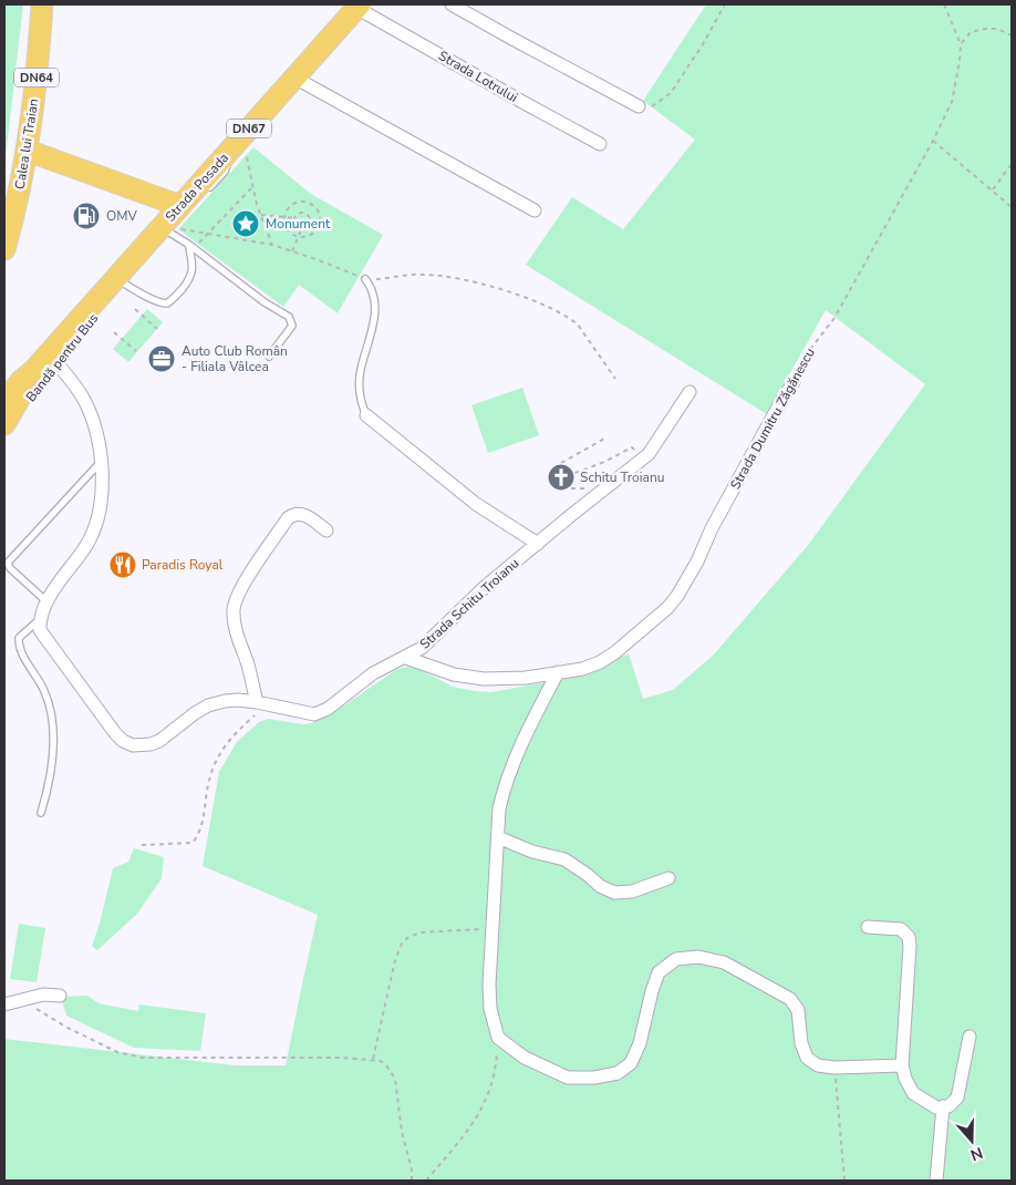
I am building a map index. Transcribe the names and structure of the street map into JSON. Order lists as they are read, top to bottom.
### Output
{
  "streets": {
    "main road": [
      "DN64",
      "DN67",
      "Calea lui Traian",
      "Strada Posada"
    ],
    "street": ["Strada Lotrului", "Strada Dumitru Zăgănescu", "Strada Schitu Troianu"],
    "lane": ["Bandă pentru Bus"]
  },
  "crossings": [
    ["Strada Lotrului", "Strada Posada"],
    ["Strada Posada", "Bandă pentru Bus"],
    ["Strada Dumitru Zăgănescu", "Strada Schitu Troianu"]
  ],
  "places": {
    "fuel station": ["OMV"],
    "place": ["Monument"],
    "office": ["Auto Club Român - Filiala Vâlcea"],
    "church": ["Schitu Troianu"],
    "restaurant": ["Paradis Royal"]
  },
  "north": "bottom"
}
